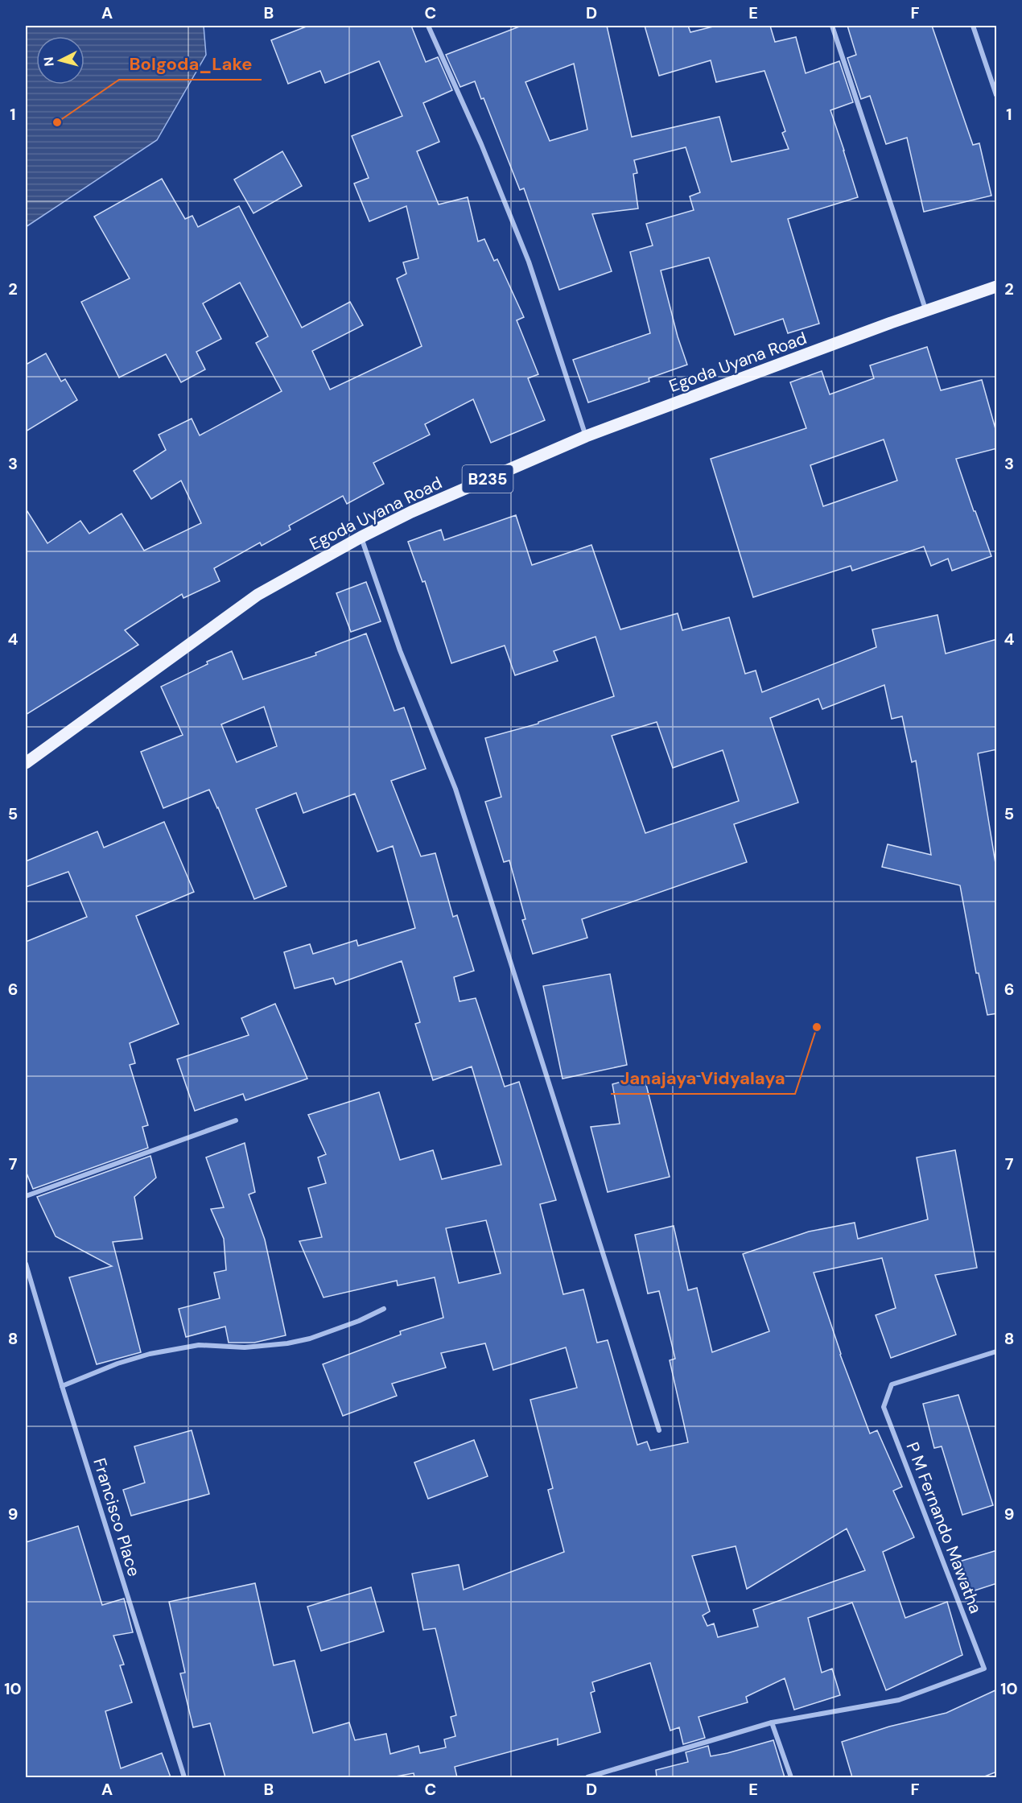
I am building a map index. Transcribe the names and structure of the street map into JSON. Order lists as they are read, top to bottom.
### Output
{
  "streets": {
    "main road": ["Egoda Uyana Road", "B235"],
    "street": ["Francisco Place", "P M Fernando Mawatha"]
  },
  "places": ["Bolgoda_Lake", "Janajaya Vidyalaya"],
  "north": "left",
  "grid": {
    "columns": [
      "A",
      "B",
      "C",
      "D",
      "E",
      "F"
    ],
    "rows": [
      "1",
      "2",
      "3",
      "4",
      "5",
      "6",
      "7",
      "8",
      "9",
      "10"
    ]
  }
}
